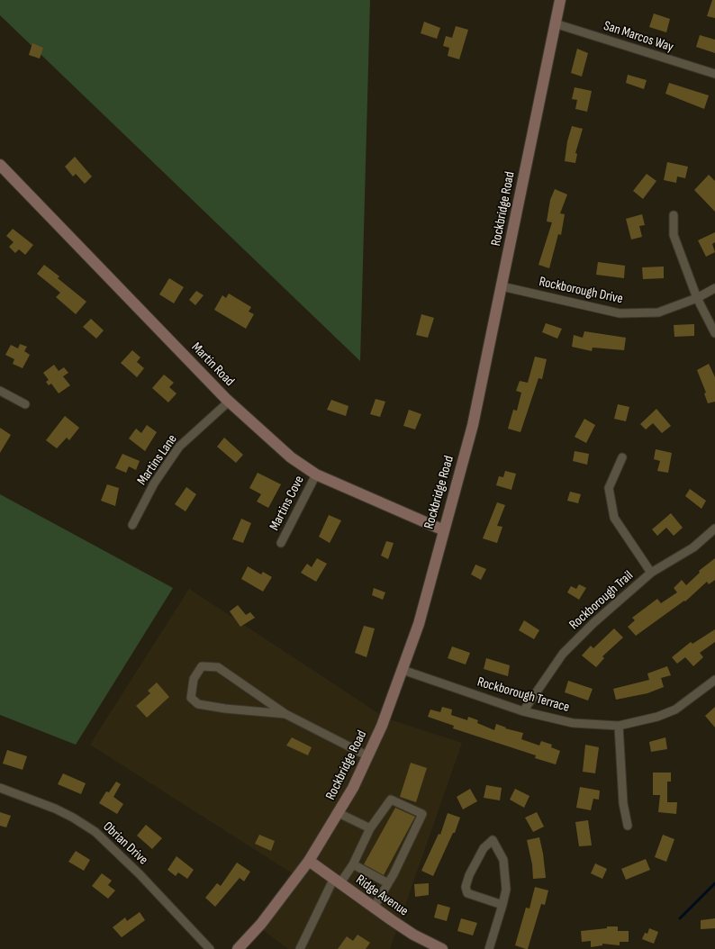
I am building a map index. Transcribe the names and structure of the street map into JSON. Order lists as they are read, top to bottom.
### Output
{
  "streets": {
    "main road": ["Rockbridge Road", "Martin Road", "Ridge Avenue"],
    "street": [
      "San Marcos Way",
      "Rockborough Drive",
      "Martins Lane",
      "Martins Cove",
      "Rockborough Trail",
      "Rockborough Terrace",
      "Obrian Drive"
    ]
  },
  "crossings": [
    ["San Marcos Way", "Rockbridge Road"],
    ["Rockbridge Road", "Rockborough Drive"],
    ["Rockbridge Road", "Martin Road"],
    ["Rockbridge Road", "Rockborough Terrace"],
    ["Rockbridge Road", "Ridge Avenue"],
    ["Martin Road", "Martins Lane"],
    ["Martin Road", "Martins Cove"],
    ["Rockborough Trail", "Rockborough Terrace"]
  ]
}
